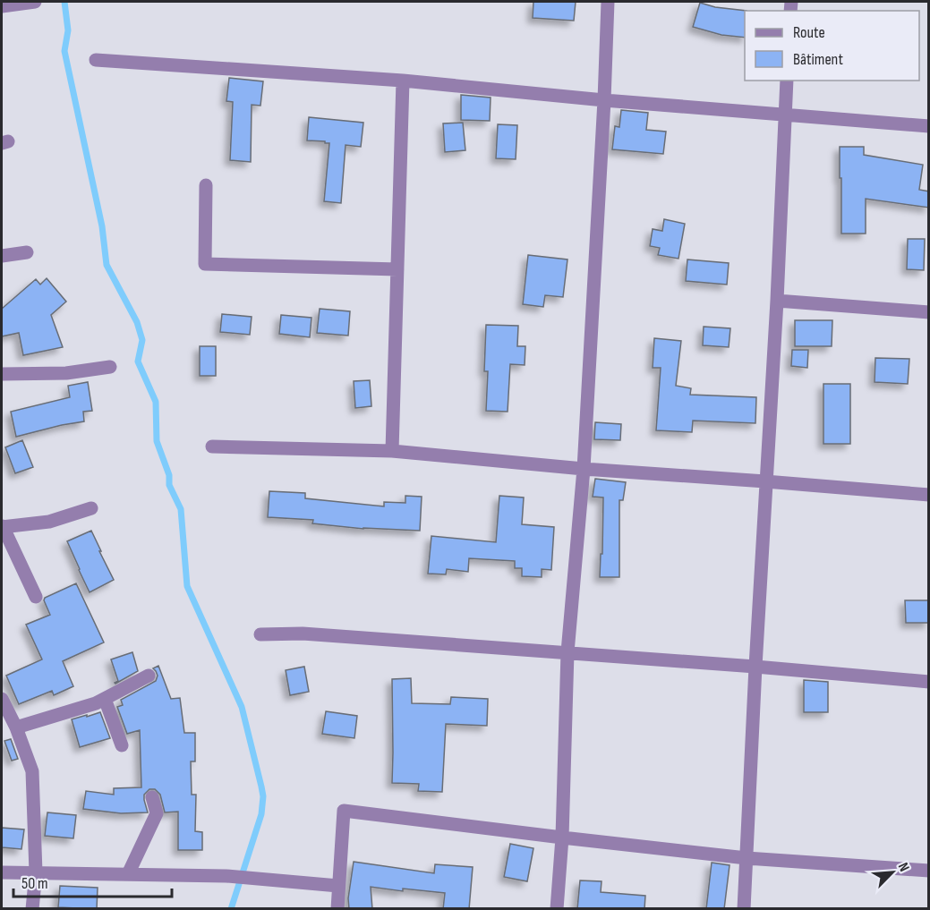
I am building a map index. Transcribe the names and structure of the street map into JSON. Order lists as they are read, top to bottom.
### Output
{
  "legend": ["Route", "Bâtiment"],
  "scale_bar": "50 m",
  "north": "top right"
}
